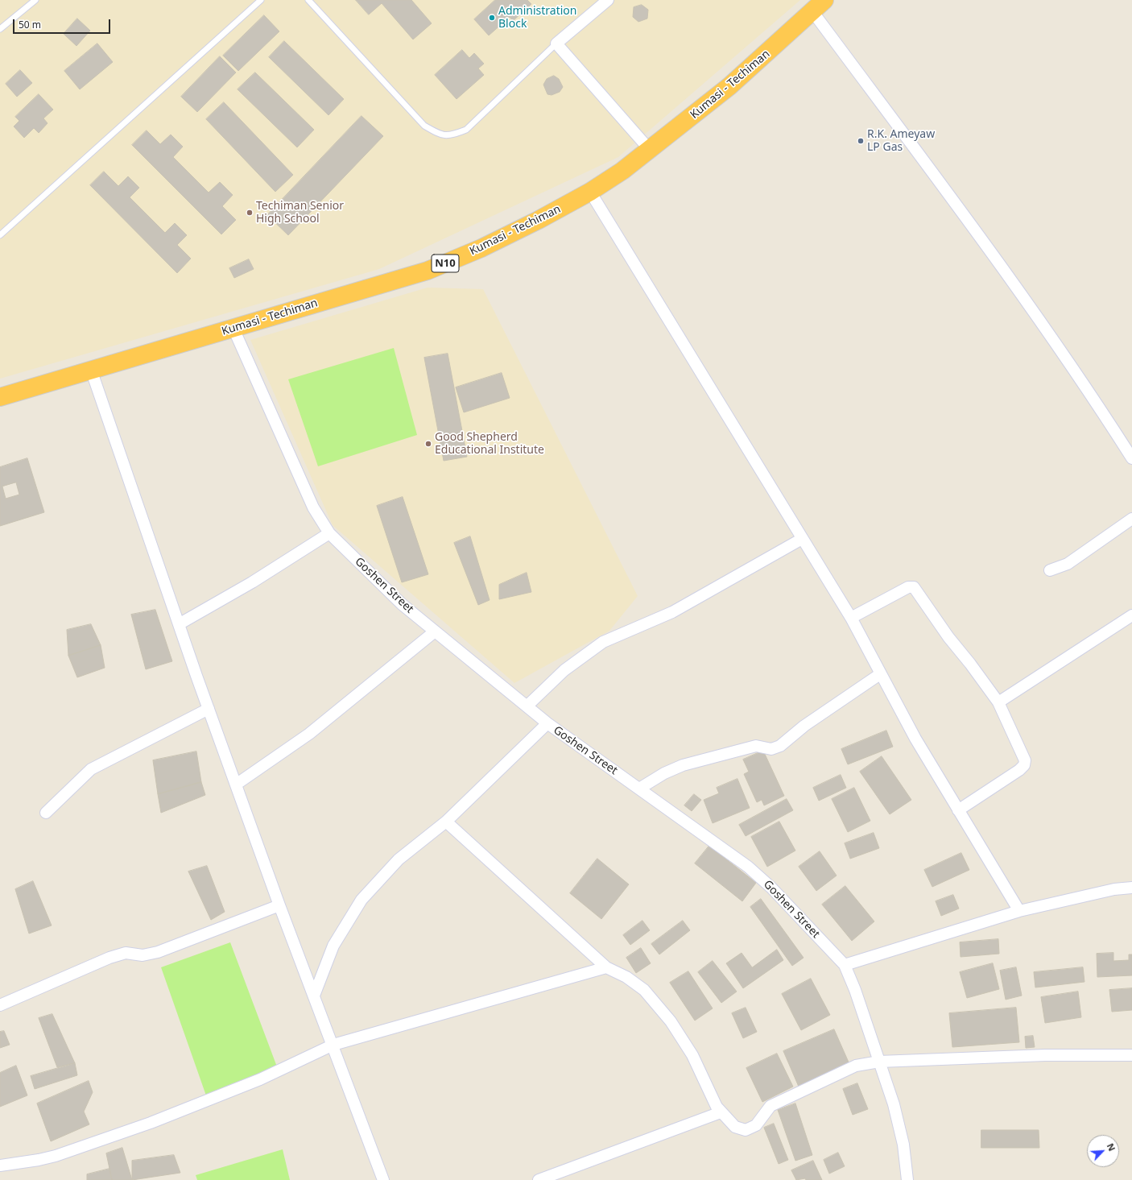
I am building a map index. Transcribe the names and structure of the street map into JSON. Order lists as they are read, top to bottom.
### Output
{
  "streets": {
    "highway": ["Kumasi - Techiman", "N10"],
    "street": ["Goshen Street"]
  },
  "crossings": [
    ["Kumasi - Techiman", "Goshen Street"]
  ],
  "places": [
    "Administration Block",
    "R.K. Ameyaw LP Gas",
    "Techiman Senior High School",
    "Good Shepherd Educational Institute"
  ],
  "scale_bar": "50 m",
  "north": "top right"
}
